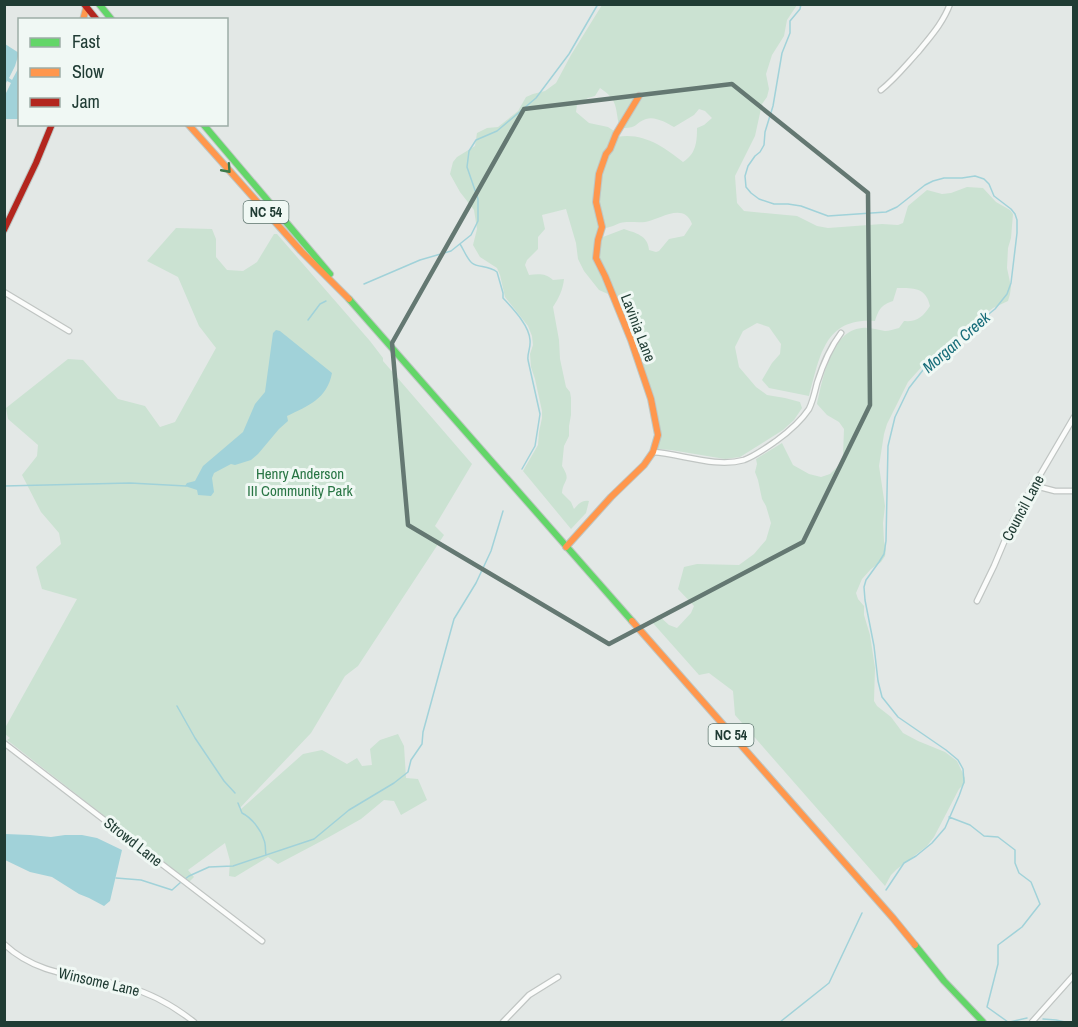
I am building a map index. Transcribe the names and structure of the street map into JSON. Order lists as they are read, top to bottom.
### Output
{
  "streets": {
    "main road": ["NC 54", "Lavinia Lane"],
    "street": ["Council Lane", "Strowd Lane", "Winsome Lane"]
  },
  "water": ["Morgan Creek"],
  "parks": ["Henry Anderson III Community Park"],
  "legend": ["Fast", "Slow", "Jam"]
}
